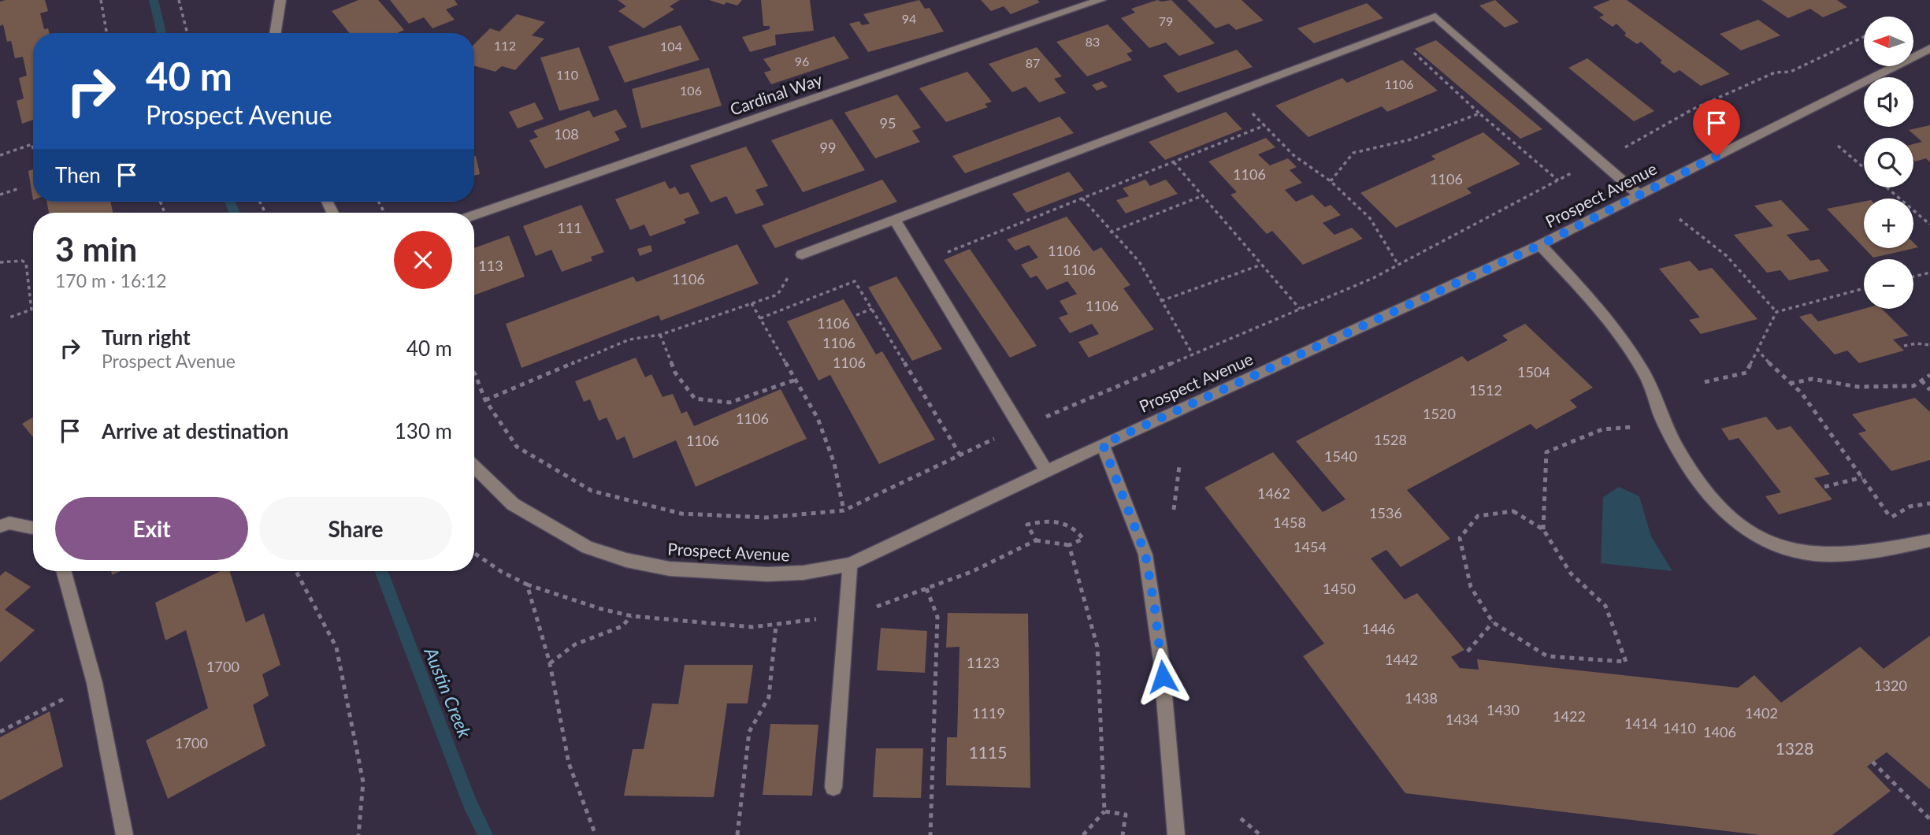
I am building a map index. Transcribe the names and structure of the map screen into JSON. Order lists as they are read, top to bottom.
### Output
{
  "streets": {
    "street": ["Cardinal Way", "Prospect Avenue"]
  },
  "water": ["Austin Creek"],
  "house_numbers": [
    "94",
    "79",
    "83",
    "112",
    "104",
    "96",
    "87",
    "110",
    "1106",
    "106",
    "95",
    "108",
    "99",
    "1106",
    "1106",
    "111",
    "1106",
    "113",
    "1106",
    "1106",
    "1106",
    "1106",
    "1106",
    "1106",
    "1504",
    "1512",
    "1520",
    "1106",
    "1528",
    "1106",
    "1540",
    "1462",
    "1536",
    "1458",
    "1454",
    "1450",
    "1446",
    "1442",
    "1123",
    "1700",
    "1320",
    "1438",
    "1430",
    "1119",
    "1402",
    "1422",
    "1434",
    "1414",
    "1410",
    "1406",
    "1700",
    "1328",
    "1115"
  ],
  "north": "left",
  "page": {
    "map_buttons": ["+", "−"],
    "turn": ["40 m", "Prospect Avenue"],
    "then": "Then",
    "heading": ["3 min", "170 m · 16:12"],
    "list": [
      {
        "name": "Turn right",
        "note": "Prospect Avenue",
        "value": "40 m"
      },
      {
        "name": "Arrive at destination",
        "value": "130 m"
      }
    ],
    "buttons": ["Exit", "Share"]
  }
}
